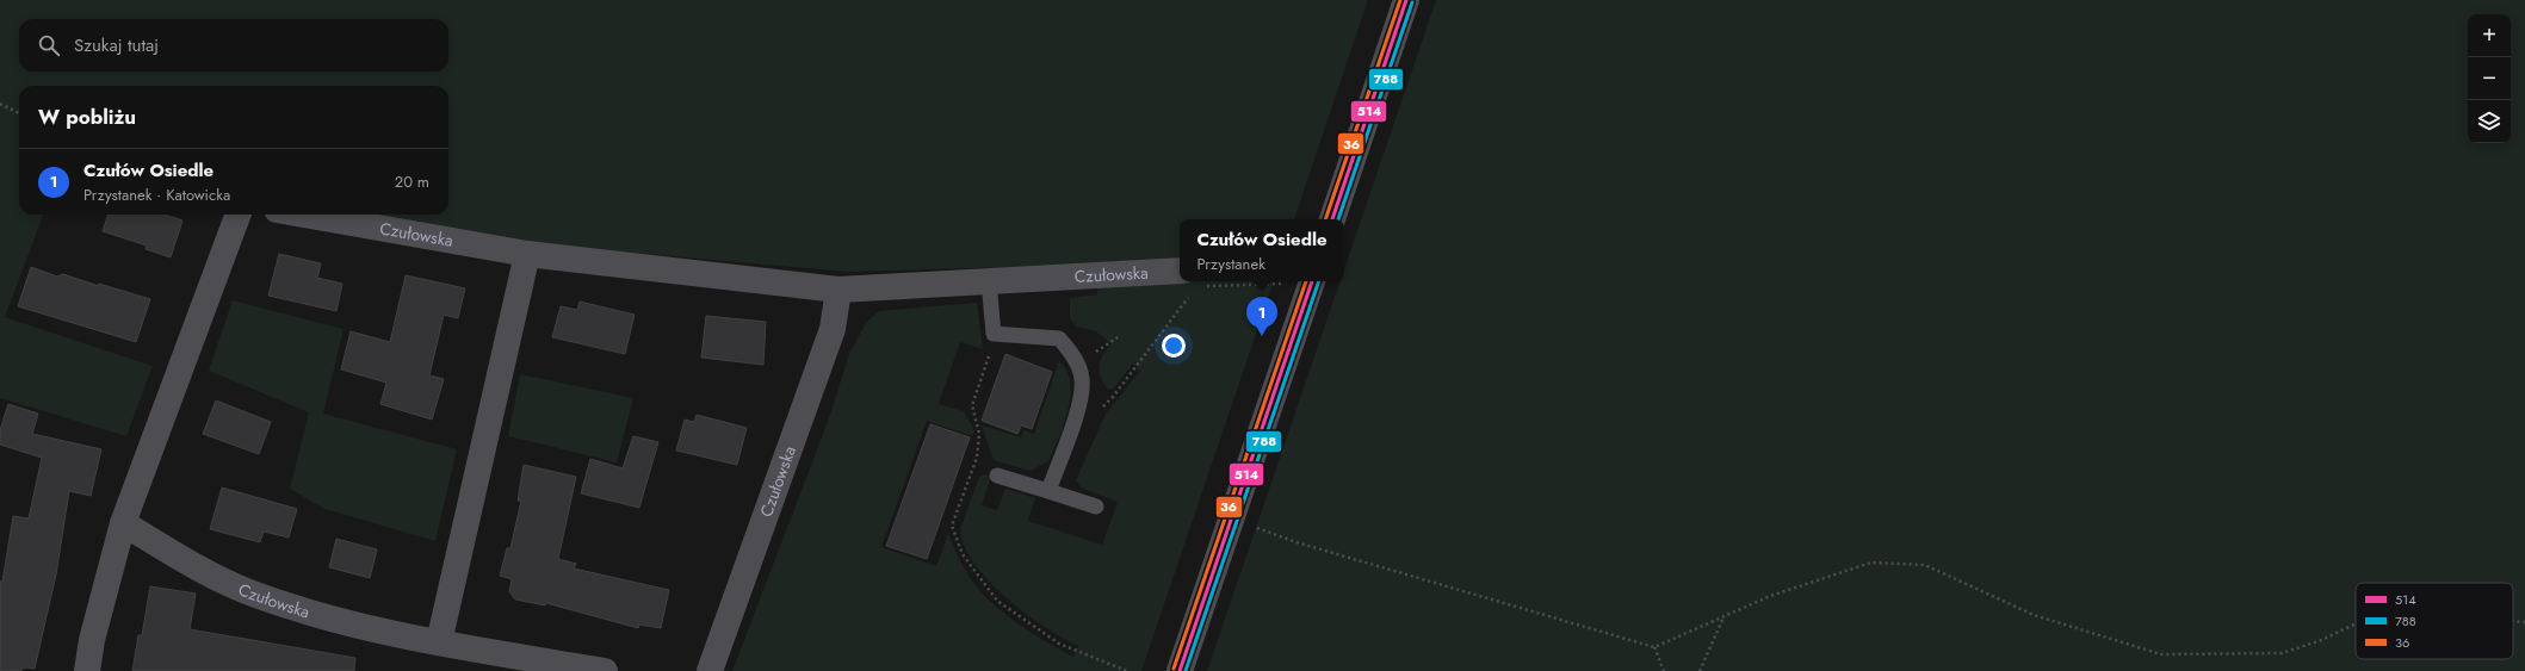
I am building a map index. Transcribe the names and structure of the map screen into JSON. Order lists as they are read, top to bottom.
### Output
{
  "streets": {
    "street": ["Czułowska"]
  },
  "lines": ["transit line 514", "transit line 36", "transit line 788"],
  "legend": ["514", "788", "36"],
  "page": {
    "map_buttons": ["+", "−"],
    "search": "Szukaj tutaj",
    "heading": "W pobliżu",
    "list": [
      {
        "mark": "1",
        "name": "Czułów Osiedle",
        "note": "Przystanek · Katowicka",
        "value": "20 m"
      }
    ],
    "popup": ["Czułów Osiedle", "Przystanek"],
    "pins": "1"
  }
}
